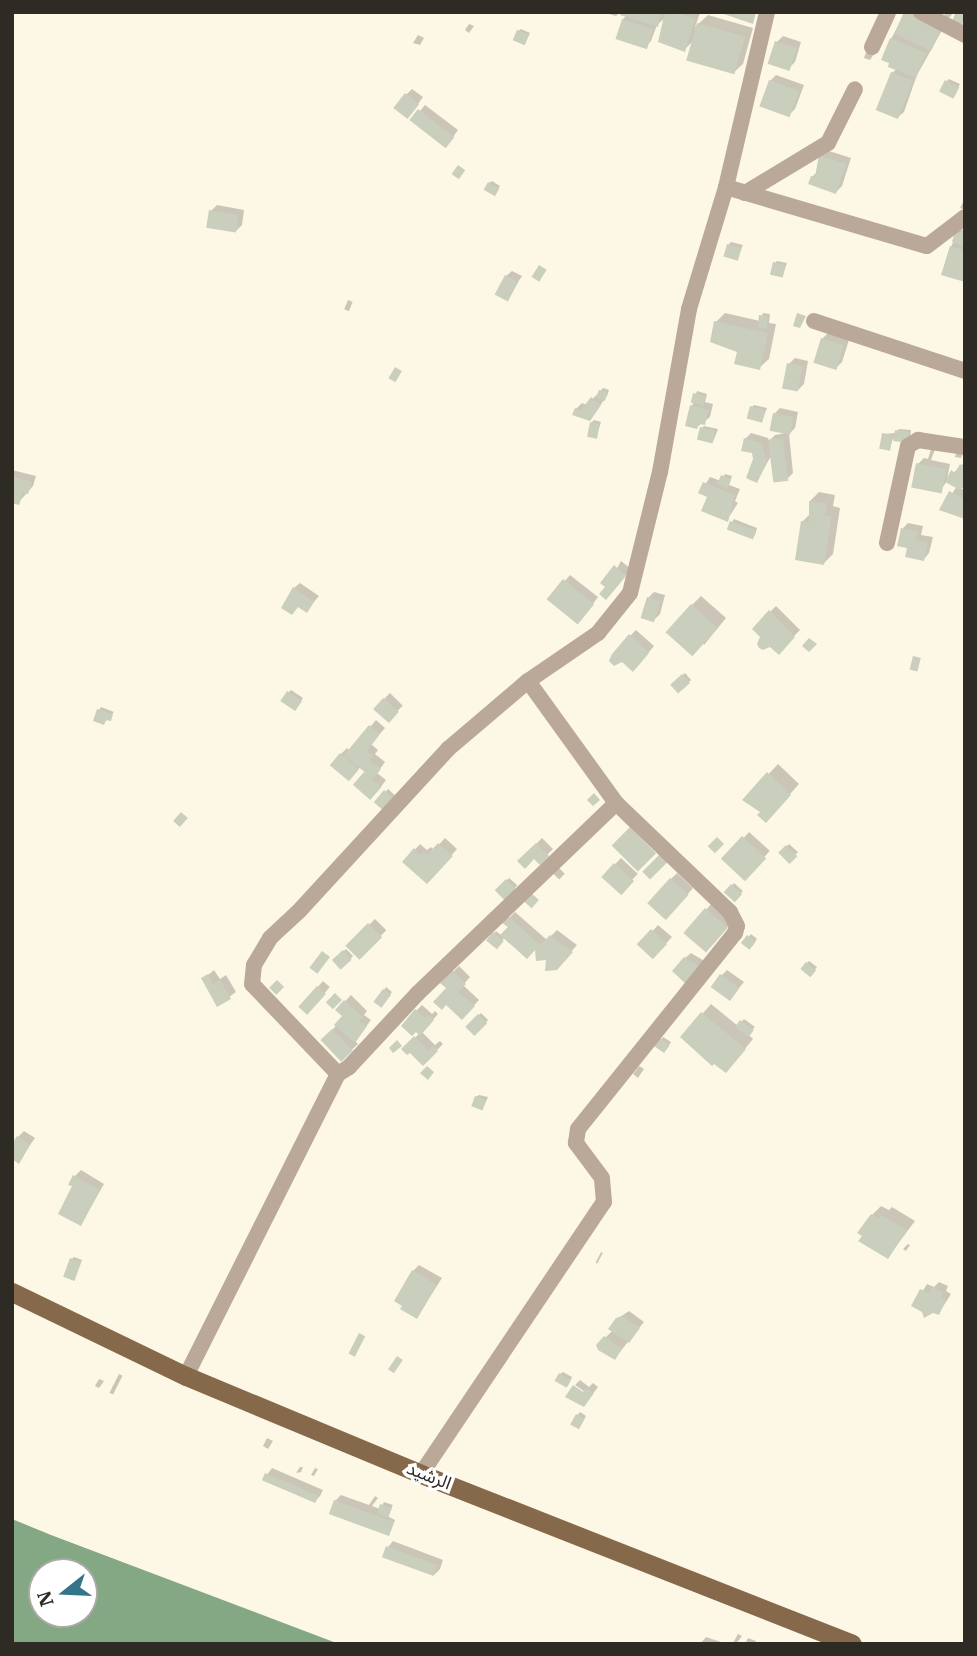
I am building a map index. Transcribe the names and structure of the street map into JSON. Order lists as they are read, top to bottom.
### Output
{
  "streets": {
    "main road": ["الرشيد"]
  },
  "north": "left"
}
